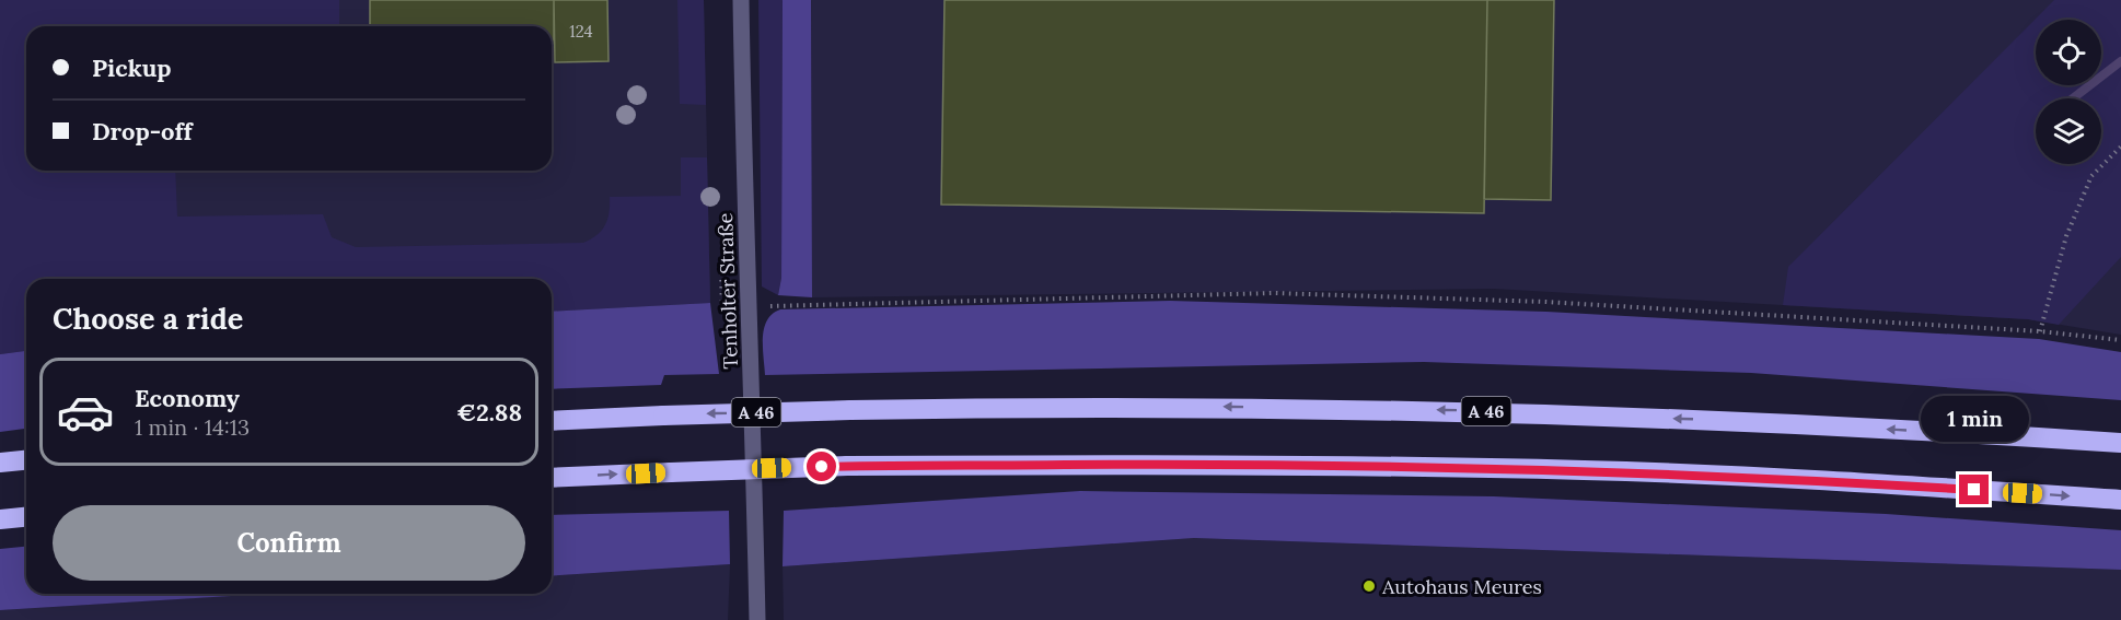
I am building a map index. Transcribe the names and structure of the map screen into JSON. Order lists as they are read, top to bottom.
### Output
{
  "streets": {
    "highway": ["A 46"],
    "street": ["Tenholter Straße"]
  },
  "places": ["Autohaus Meures"],
  "house_numbers": ["124"],
  "page": {
    "banner": ["Pickup", "Drop-off"],
    "heading": "Choose a ride",
    "list": [
      {
        "name": "Economy",
        "note": "1 min · 14:13",
        "value": "€2.88"
      }
    ],
    "bubble": "1 min",
    "buttons": "Confirm"
  }
}
